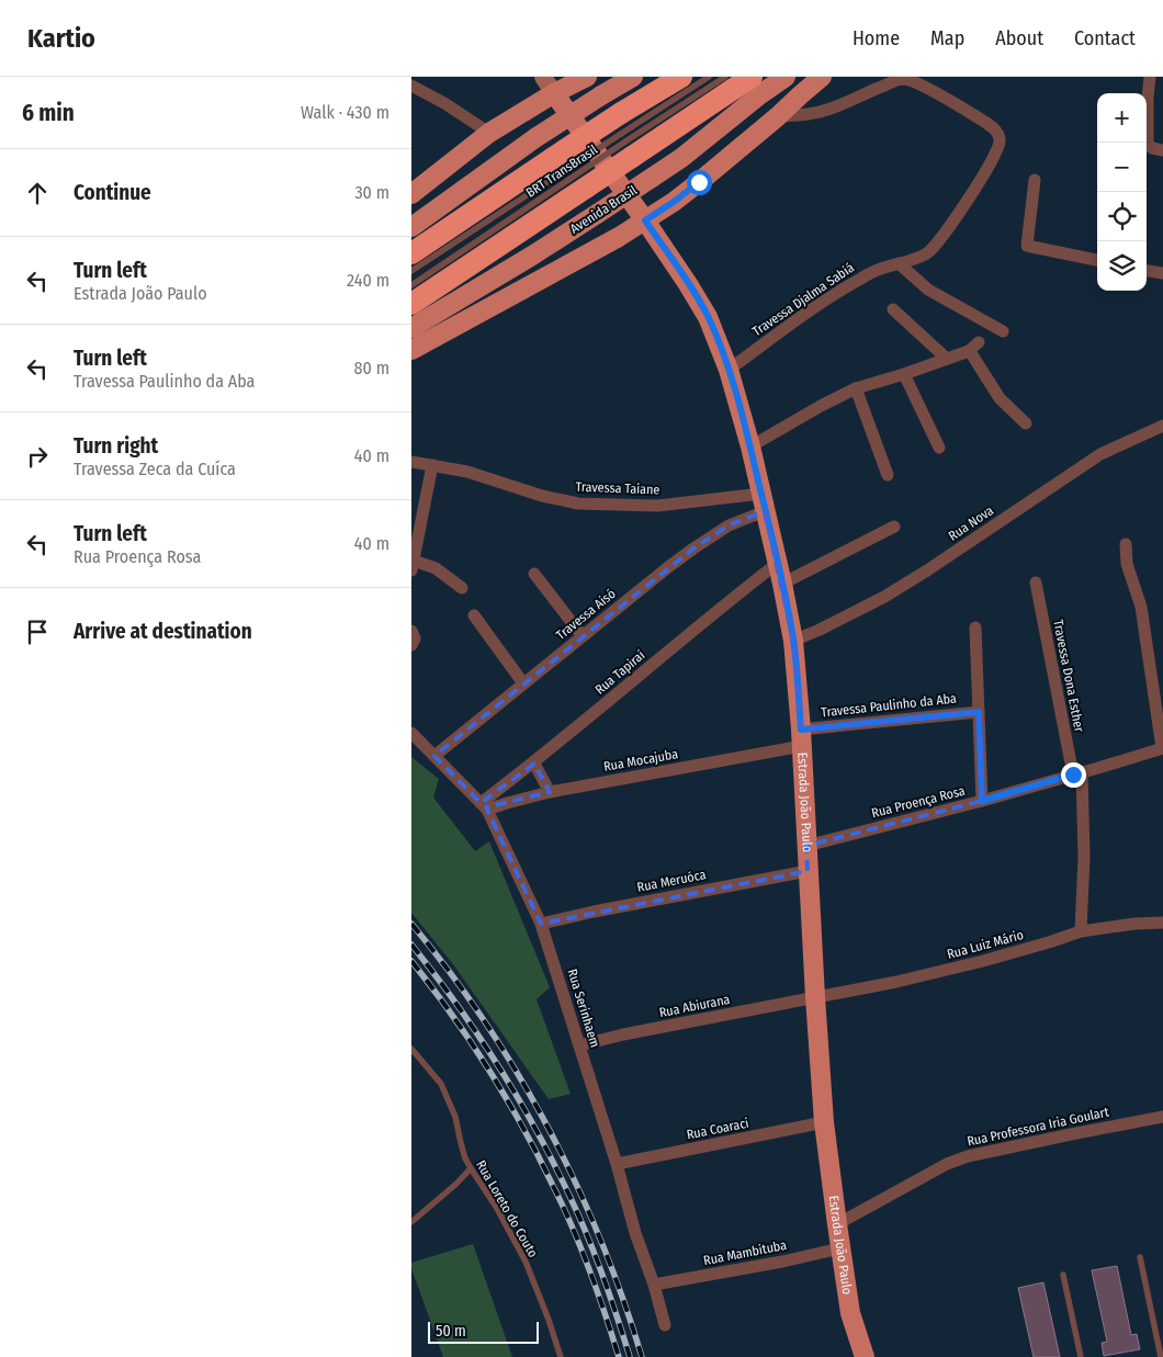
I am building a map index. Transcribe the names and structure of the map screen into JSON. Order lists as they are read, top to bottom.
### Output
{
  "streets": {
    "highway": ["Avenida Brasil"],
    "main road": ["Estrada João Paulo"],
    "street": [
      "Travessa Djalma Sabiá",
      "Travessa Taiane",
      "Rua Nova",
      "Travessa Aisó",
      "Rua Tapiraí",
      "Travessa Dona Esther",
      "Travessa Paulinho da Aba",
      "Rua Mocajuba",
      "Rua Proença Rosa",
      "Rua Meruóca",
      "Rua Luiz Mário",
      "Rua Abiurana",
      "Rua Serinhaem",
      "Rua Professora Iria Goulart",
      "Rua Coaraci",
      "Rua Mambituba"
    ],
    "lane": ["BRT TransBrasil", "Rua Loreto do Couto"]
  },
  "crossings": [
    ["BRT TransBrasil", "Avenida Brasil"],
    ["Travessa Djalma Sabiá", "Estrada João Paulo"],
    ["Travessa Taiane", "Travessa Aisó"],
    ["Travessa Taiane", "Estrada João Paulo"],
    ["Rua Nova", "Estrada João Paulo"],
    ["Travessa Aisó", "Estrada João Paulo"],
    ["Travessa Aisó", "Rua Serinhaem"],
    ["Rua Tapiraí", "Rua Mocajuba"],
    ["Rua Tapiraí", "Estrada João Paulo"],
    ["Rua Tapiraí", "Rua Serinhaem"],
    ["Travessa Dona Esther", "Rua Proença Rosa"],
    ["Travessa Dona Esther", "Rua Luiz Mário"],
    ["Travessa Paulinho da Aba", "Rua Mocajuba"],
    ["Travessa Paulinho da Aba", "Estrada João Paulo"],
    ["Rua Mocajuba", "Estrada João Paulo"],
    ["Rua Mocajuba", "Rua Serinhaem"],
    ["Rua Proença Rosa", "Estrada João Paulo"],
    ["Estrada João Paulo", "Rua Meruóca"],
    ["Estrada João Paulo", "Rua Luiz Mário"],
    ["Estrada João Paulo", "Rua Abiurana"],
    ["Estrada João Paulo", "Rua Professora Iria Goulart"],
    ["Estrada João Paulo", "Rua Coaraci"],
    ["Estrada João Paulo", "Rua Mambituba"],
    ["Rua Meruóca", "Rua Serinhaem"],
    ["Rua Luiz Mário", "Rua Abiurana"],
    ["Rua Abiurana", "Rua Serinhaem"],
    ["Rua Serinhaem", "Rua Coaraci"],
    ["Rua Serinhaem", "Rua Mambituba"]
  ],
  "scale_bar": "50 m",
  "page": {
    "header": "Kartio",
    "nav": [
      "Home",
      "Map",
      "About",
      "Contact"
    ],
    "heading": ["6 min", "Walk · 430 m"],
    "map_buttons": ["+", "−"],
    "list": [
      ["Continue", "30 m"],
      ["Turn left", "Estrada João Paulo", "240 m"],
      ["Turn left", "Travessa Paulinho da Aba", "80 m"],
      ["Turn right", "Travessa Zeca da Cuíca", "40 m"],
      ["Turn left", "Rua Proença Rosa", "40 m"],
      "Arrive at destination"
    ],
    "scale": "50 m"
  }
}
